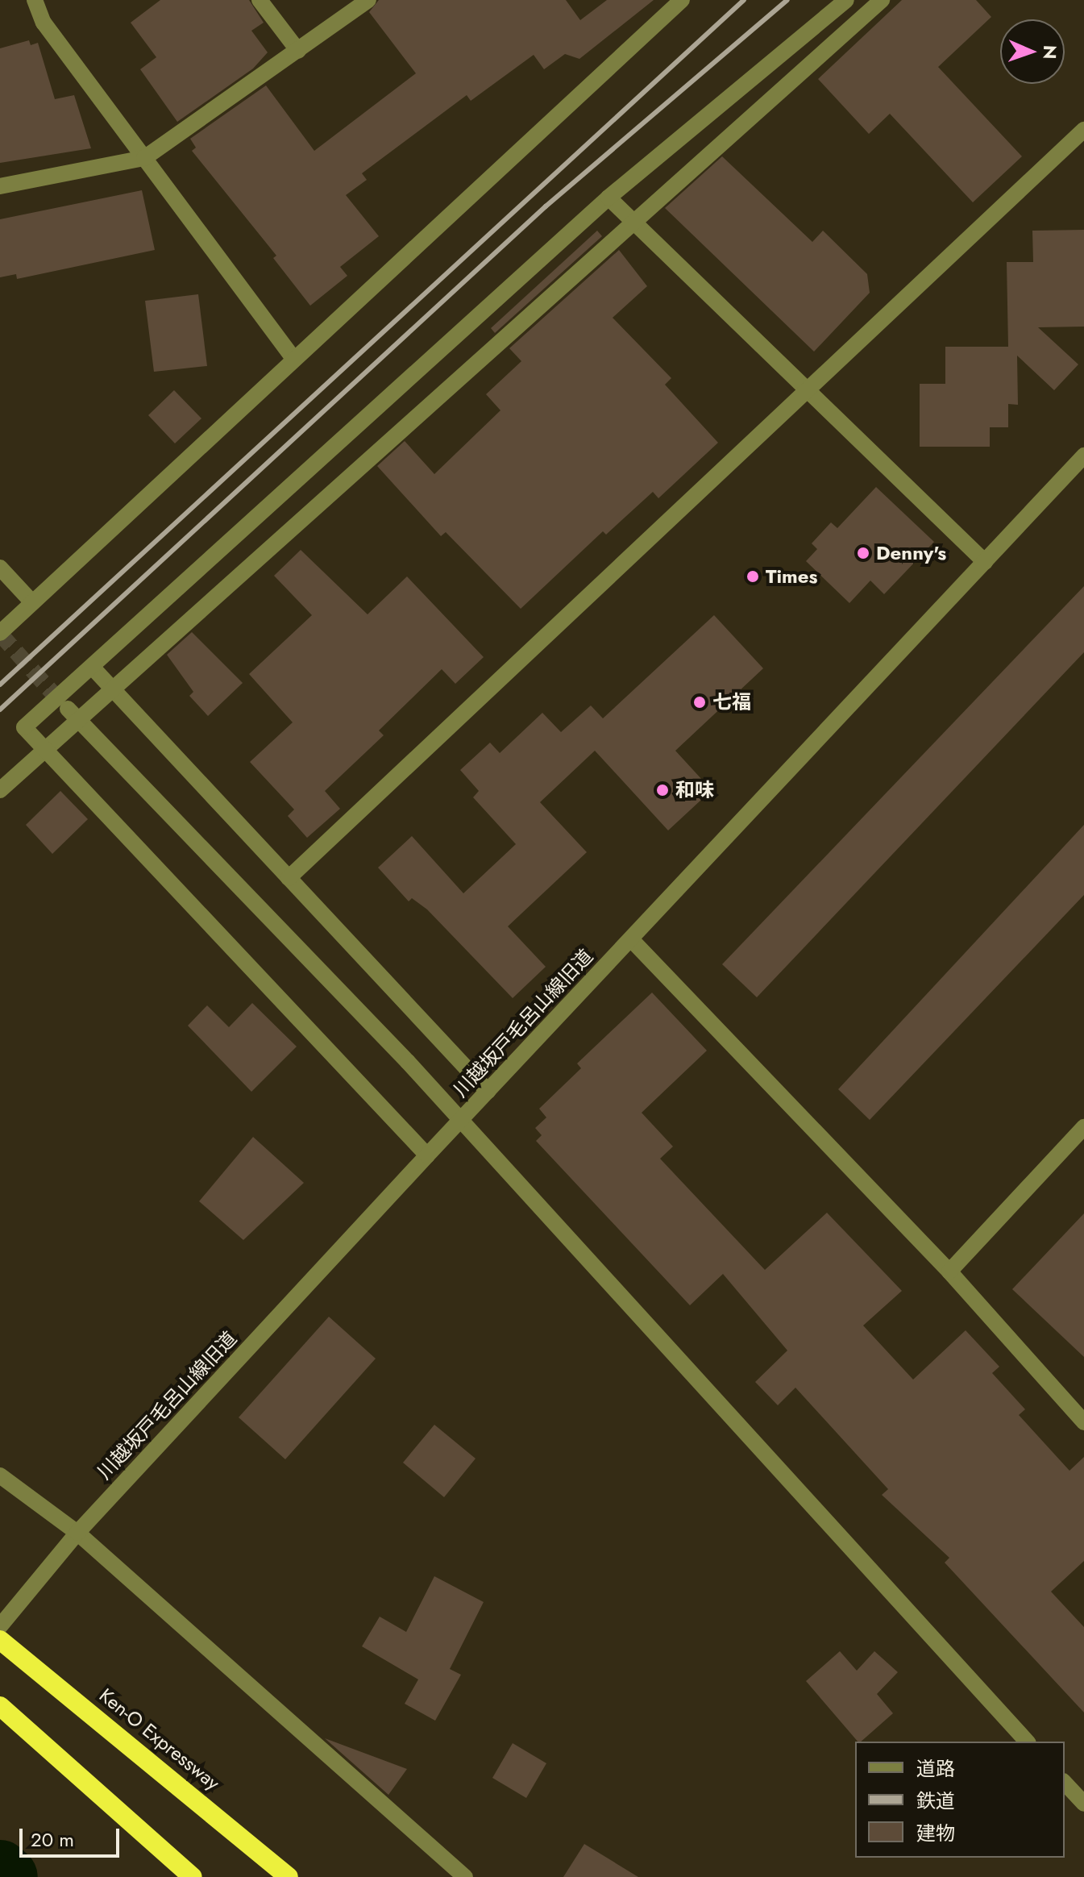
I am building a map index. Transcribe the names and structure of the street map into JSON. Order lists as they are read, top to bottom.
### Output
{
  "streets": {
    "highway": ["Ken-O Expressway"],
    "street": ["川越坂戸毛呂山線旧道"]
  },
  "places": [
    "Denny's",
    "Times",
    "七福",
    "和味"
  ],
  "legend": ["道路", "鉄道", "建物"],
  "scale_bar": "20 m",
  "north": "right"
}
